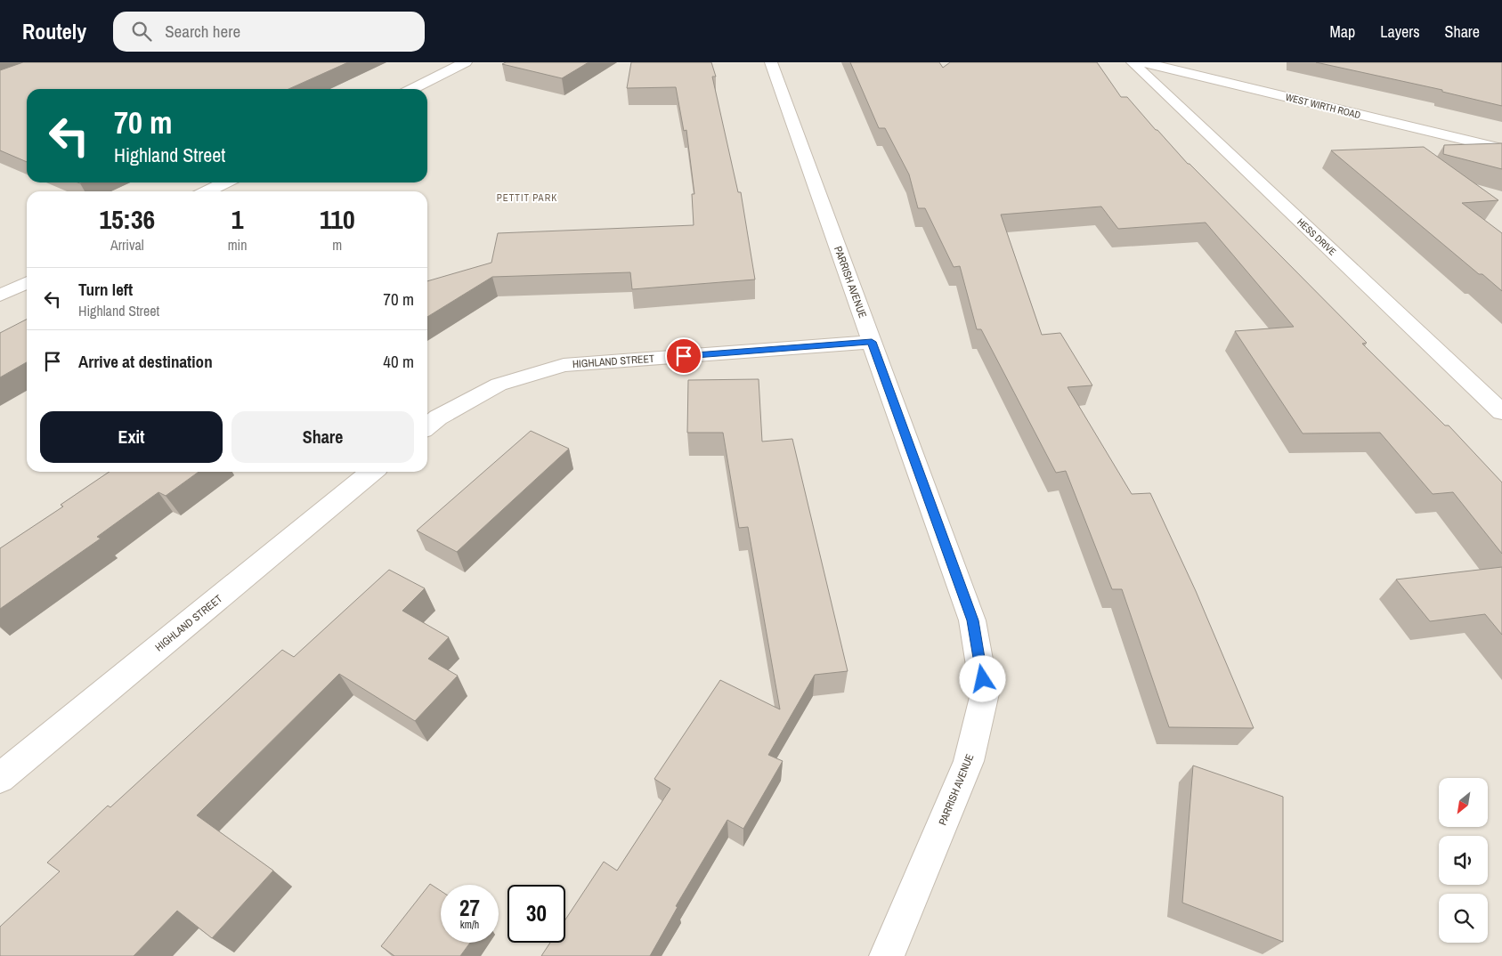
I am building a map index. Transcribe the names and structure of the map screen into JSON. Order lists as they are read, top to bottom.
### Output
{
  "streets": {
    "street": [
      "WEST WIRTH ROAD",
      "HESS DRIVE",
      "PARRISH AVENUE",
      "HIGHLAND STREET"
    ]
  },
  "crossings": [
    ["PARRISH AVENUE", "HIGHLAND STREET"]
  ],
  "districts": ["PETTIT PARK"],
  "north": "bottom left",
  "page": {
    "header": "Routely",
    "search": "Search here",
    "nav": ["Map", "Layers", "Share"],
    "turn": ["70 m", "Highland Street"],
    "eta": [
      "15:36",
      "Arrival",
      "1",
      "min",
      "110",
      "m"
    ],
    "list": [
      {
        "name": "Turn left",
        "note": "Highland Street",
        "value": "70 m"
      },
      {
        "name": "Arrive at destination",
        "value": "40 m"
      }
    ],
    "buttons": ["Exit", "Share"],
    "speed": "27 km/h",
    "limit": "30"
  }
}
